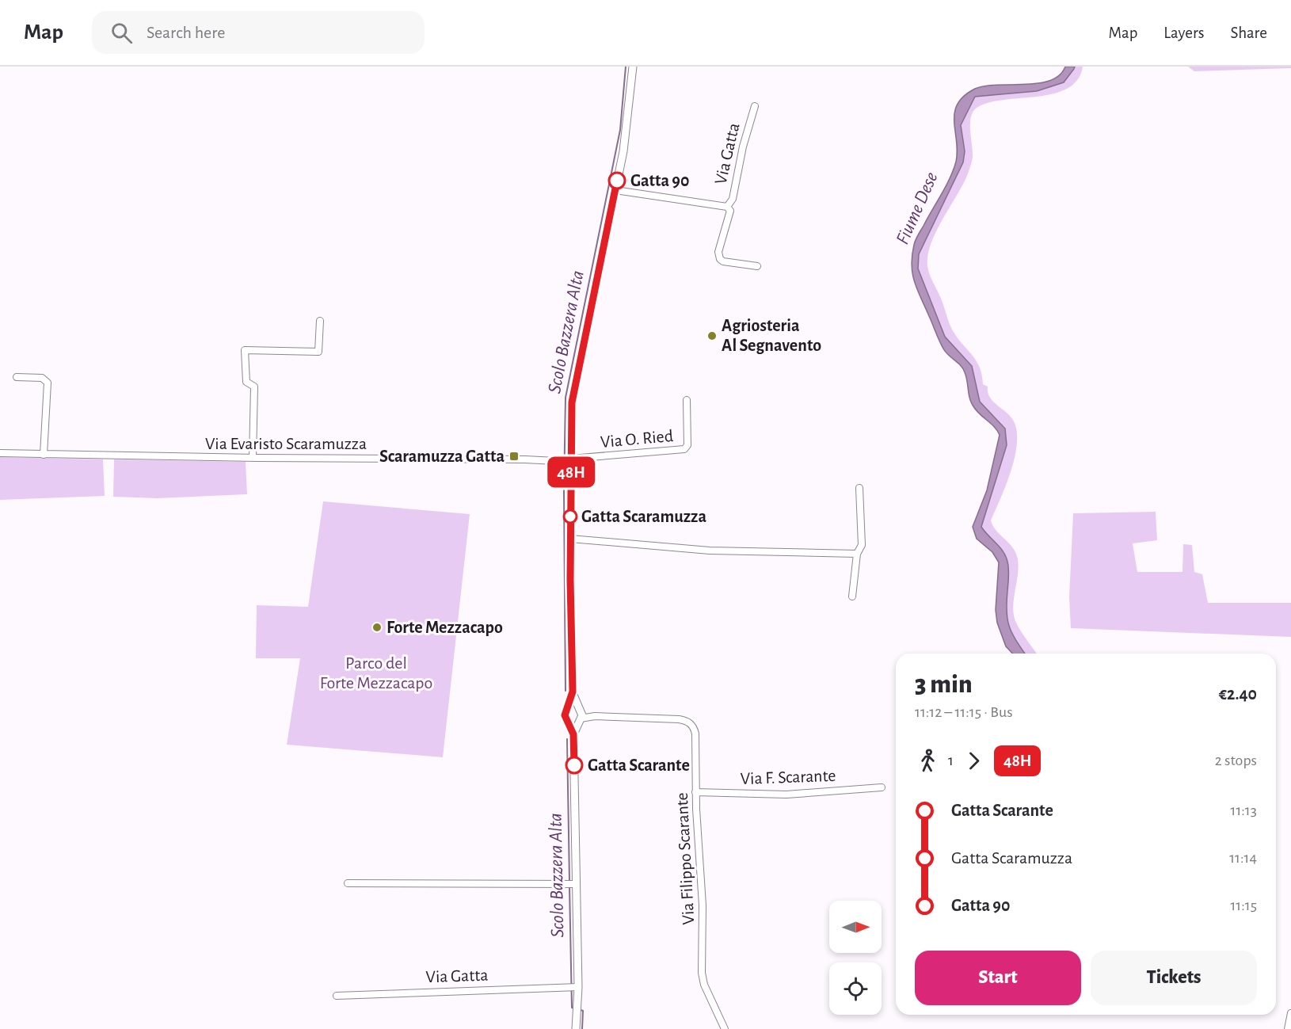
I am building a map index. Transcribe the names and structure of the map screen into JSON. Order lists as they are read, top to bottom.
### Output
{
  "streets": {
    "street": [
      "Via Gatta",
      "Via O. Ried",
      "Via Evaristo Scaramuzza",
      "Via F. Scarante",
      "Via Filippo Scarante"
    ]
  },
  "crossings": [
    ["Via O. Ried", "Via Evaristo Scaramuzza"],
    ["Via F. Scarante", "Via Filippo Scarante"]
  ],
  "water": ["Fiume Dese", "Scolo Bazzera Alta"],
  "parks": ["Parco del Forte Mezzacapo"],
  "places": {
    "other": [
      "Gatta 90",
      "Agriosteria Al Segnavento",
      "Gatta Scaramuzza",
      "Forte Mezzacapo",
      "Gatta Scarante"
    ],
    "transit": ["Scaramuzza Gatta"]
  },
  "lines": ["bus line 48H"],
  "north": "right",
  "page": {
    "header": "Map",
    "search": "Search here",
    "nav": ["Map", "Layers", "Share"],
    "on_map": "48H",
    "heading": ["3 min", "11:12 – 11:15 · Bus", "€2.40"],
    "legs": ["1", "48H", "2 stops"],
    "list": [
      {
        "name": "Gatta Scarante",
        "value": "11:13"
      },
      {
        "name": "Gatta Scaramuzza",
        "value": "11:14"
      },
      {
        "name": "Gatta 90",
        "value": "11:15"
      }
    ],
    "buttons": ["Start", "Tickets"]
  }
}
